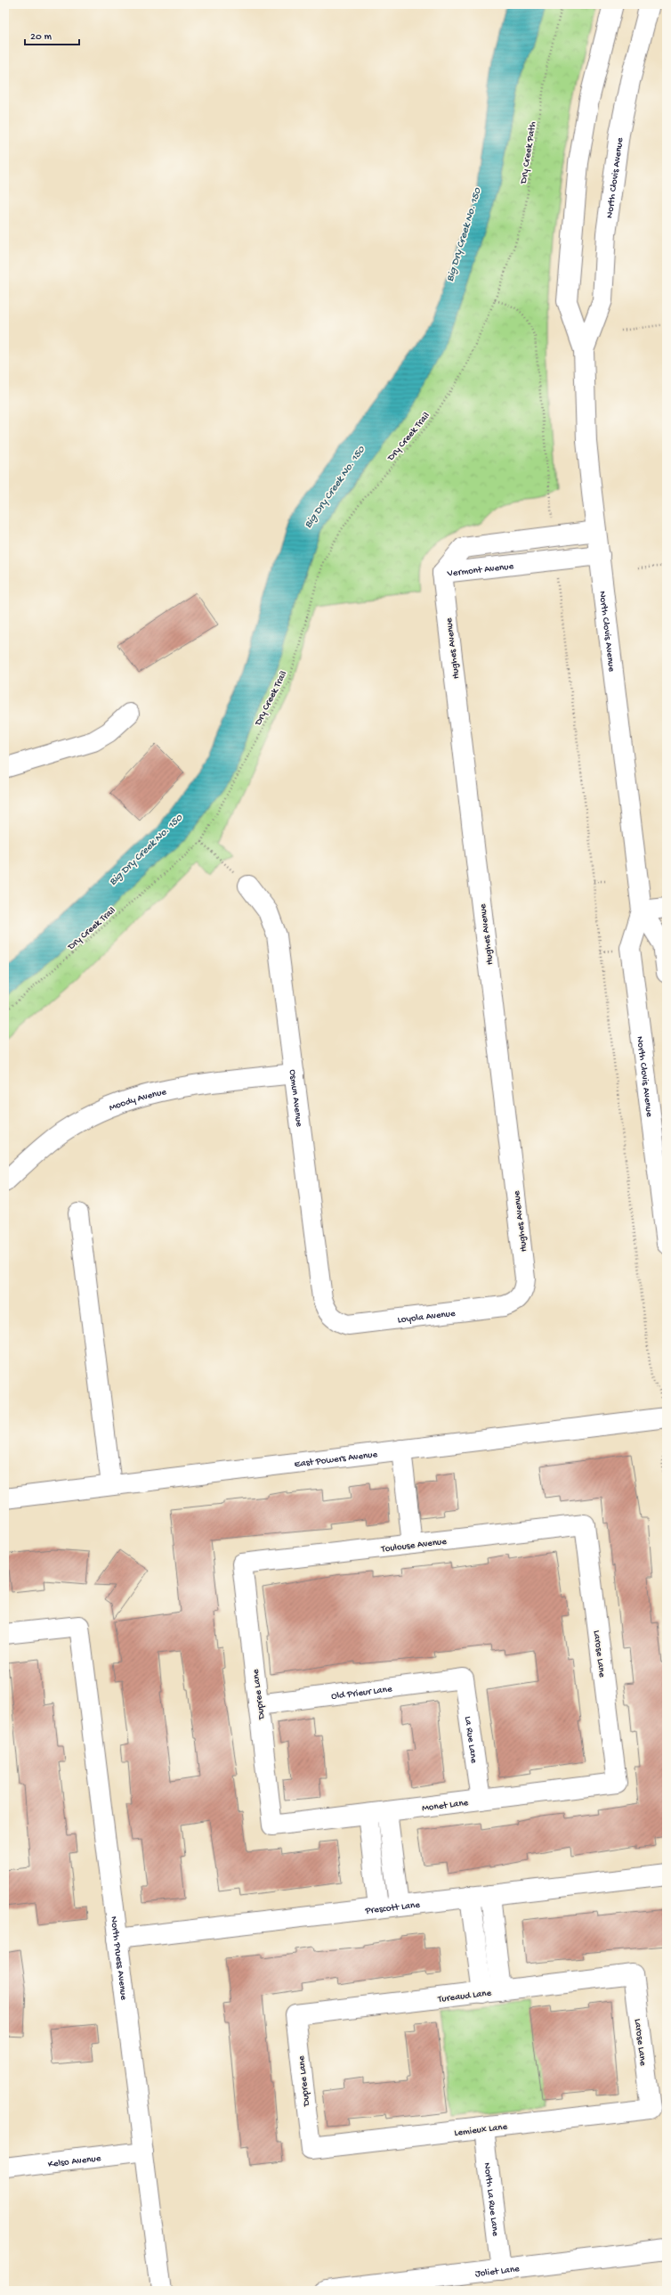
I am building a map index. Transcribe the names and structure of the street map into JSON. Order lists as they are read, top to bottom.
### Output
{
  "streets": {
    "street": [
      "North Clovis Avenue",
      "Vermont Avenue",
      "Hughes Avenue",
      "Osmun Avenue",
      "Moody Avenue",
      "Loyola Avenue",
      "East Powers Avenue",
      "Toulouse Avenue",
      "Larose Lane",
      "Old Prieur Lane",
      "Dupree Lane",
      "La Rue Lane",
      "Monet Lane",
      "Prescott Lane",
      "North Pruess Avenue",
      "Tureaud Lane",
      "Lemieux Lane",
      "Kelso Avenue",
      "North La Rue Lane",
      "Joliet Lane"
    ],
    "path": ["Dry Creek Path", "Dry Creek Trail"]
  },
  "crossings": [
    ["Dry Creek Path", "Dry Creek Trail"],
    ["North Clovis Avenue", "Vermont Avenue"],
    ["Vermont Avenue", "Hughes Avenue"],
    ["Hughes Avenue", "Loyola Avenue"],
    ["Osmun Avenue", "Moody Avenue"],
    ["Osmun Avenue", "Loyola Avenue"],
    ["Toulouse Avenue", "Larose Lane"],
    ["Toulouse Avenue", "Dupree Lane"],
    ["Larose Lane", "Monet Lane"],
    ["Larose Lane", "Tureaud Lane"],
    ["Larose Lane", "Lemieux Lane"],
    ["Old Prieur Lane", "Dupree Lane"],
    ["Old Prieur Lane", "La Rue Lane"],
    ["Dupree Lane", "Monet Lane"],
    ["Dupree Lane", "Tureaud Lane"],
    ["Dupree Lane", "Lemieux Lane"],
    ["La Rue Lane", "Monet Lane"],
    ["Prescott Lane", "North Pruess Avenue"],
    ["North Pruess Avenue", "Kelso Avenue"],
    ["Lemieux Lane", "North La Rue Lane"],
    ["North La Rue Lane", "Joliet Lane"]
  ],
  "water": ["Big Dry Creek No. 150"],
  "scale_bar": "20 m"
}
